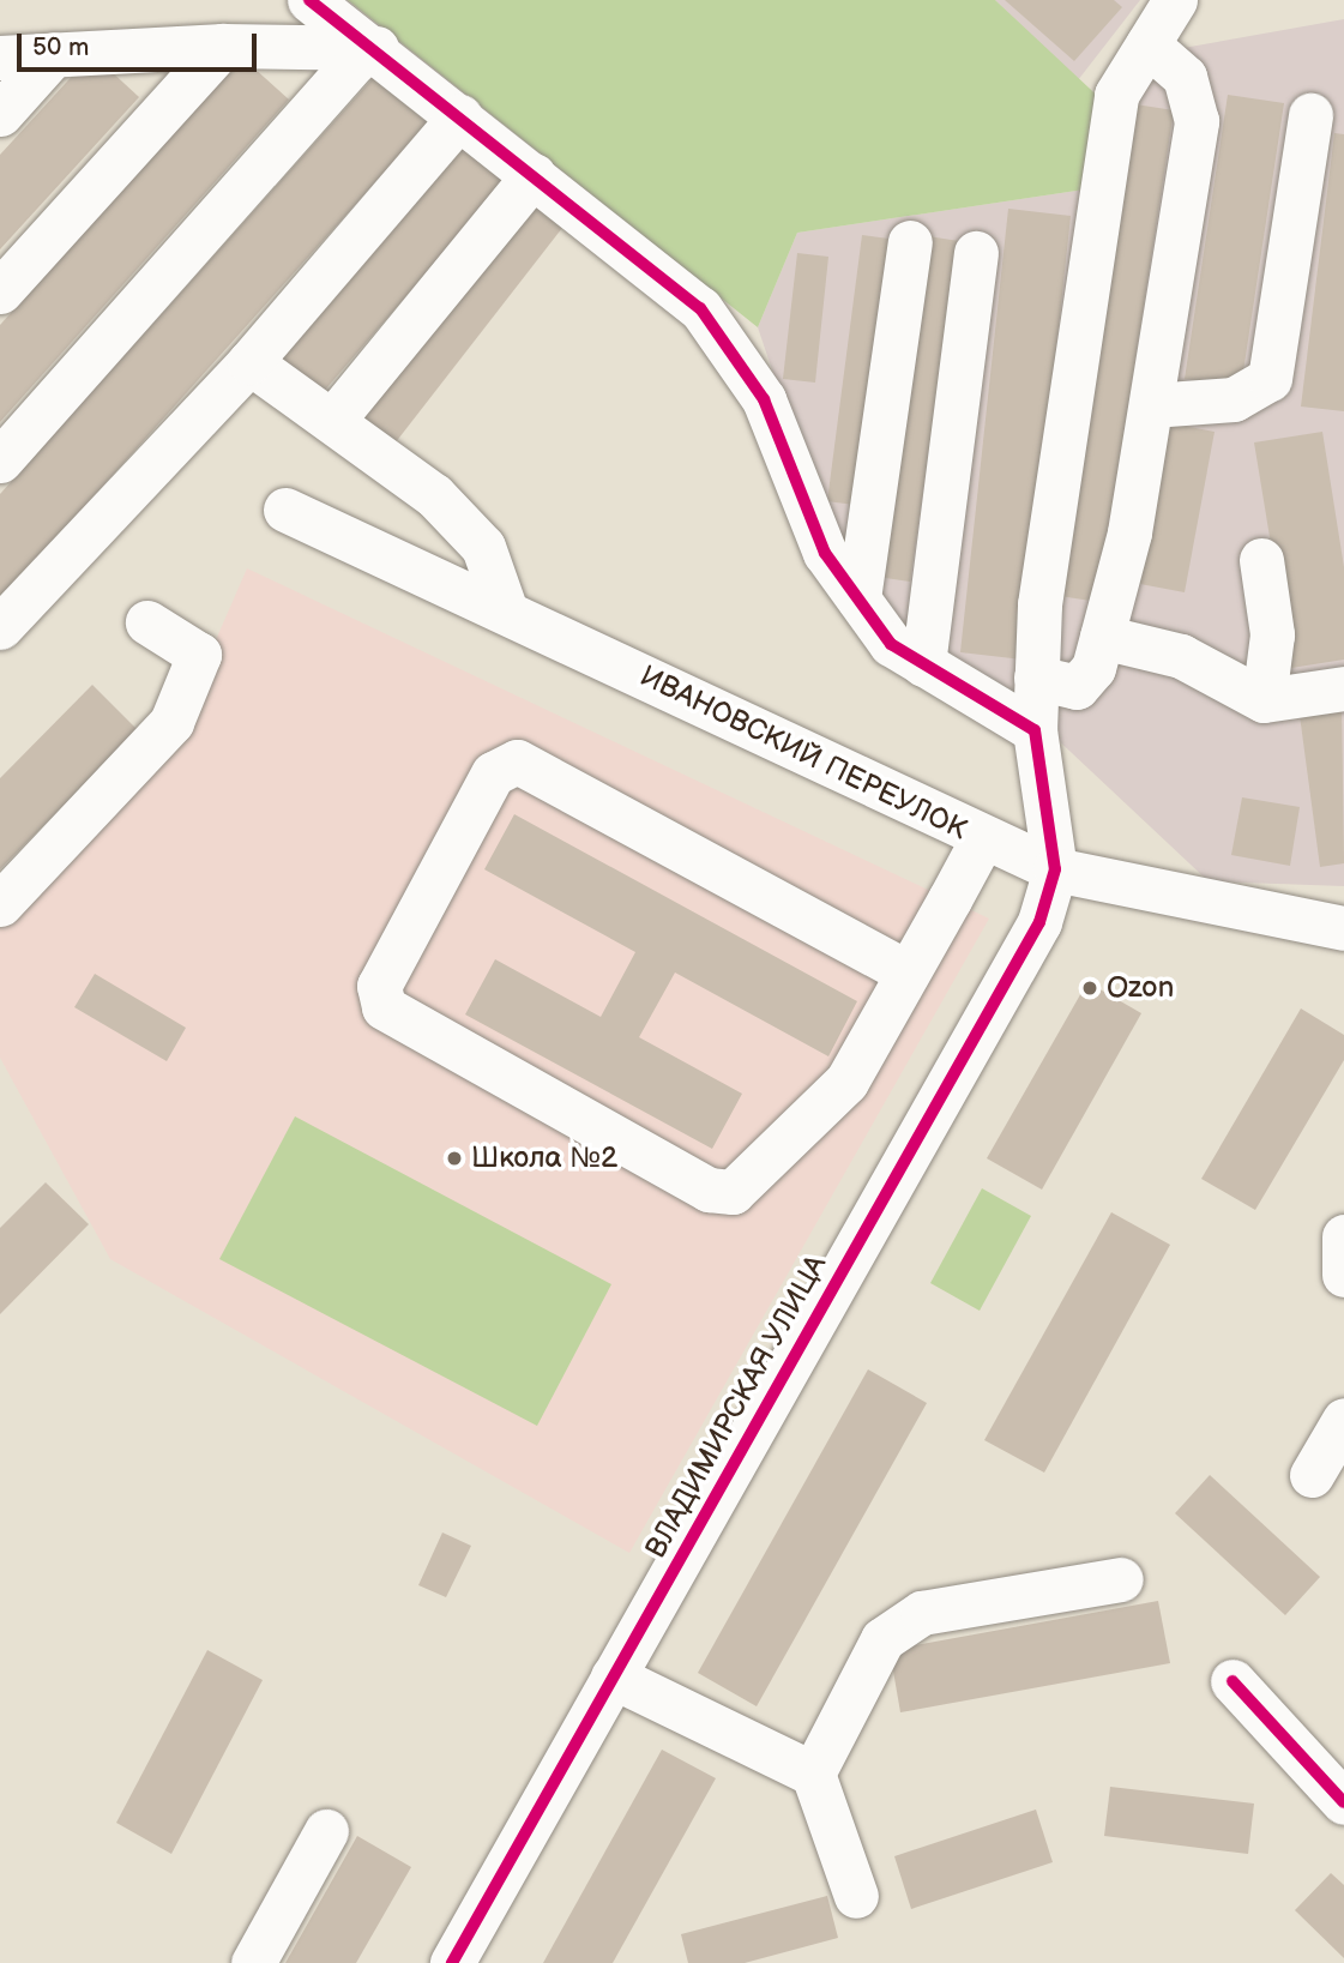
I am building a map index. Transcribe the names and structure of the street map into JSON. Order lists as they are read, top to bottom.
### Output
{
  "streets": {
    "street": ["ИВАНОВСКИЙ ПЕРЕУЛОК", "ВЛАДИМИРСКАЯ УЛИЦА"]
  },
  "crossings": [
    ["ИВАНОВСКИЙ ПЕРЕУЛОК", "ВЛАДИМИРСКАЯ УЛИЦА"]
  ],
  "places": ["Ozon", "Школа №2"],
  "scale_bar": "50 m"
}
